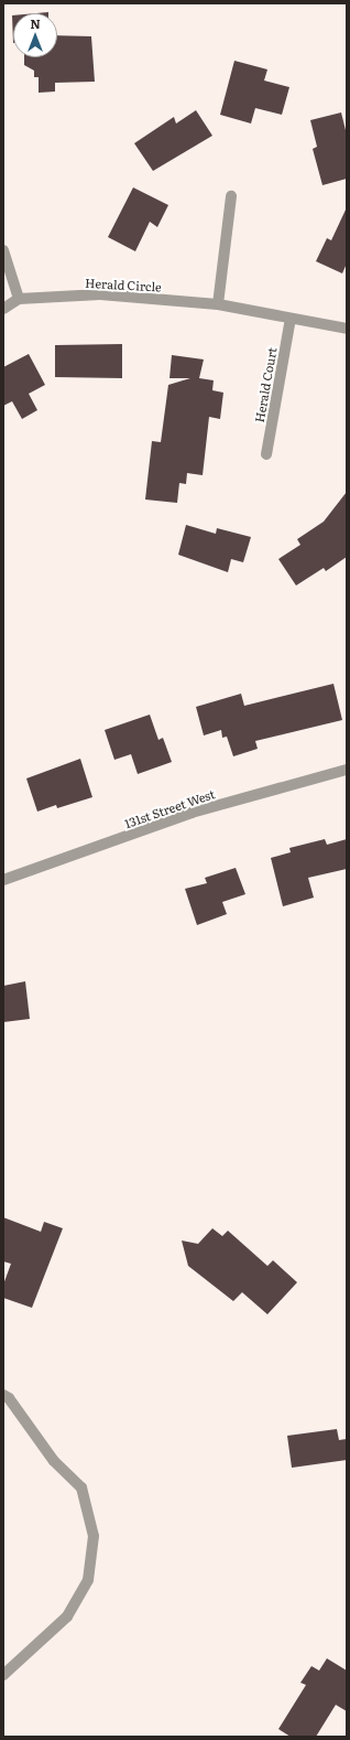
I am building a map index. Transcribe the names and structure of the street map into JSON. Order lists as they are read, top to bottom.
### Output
{
  "streets": {
    "street": ["Herald Circle", "Herald Court", "131st Street West"]
  },
  "crossings": [
    ["Herald Circle", "Herald Court"]
  ],
  "north": "top"
}
